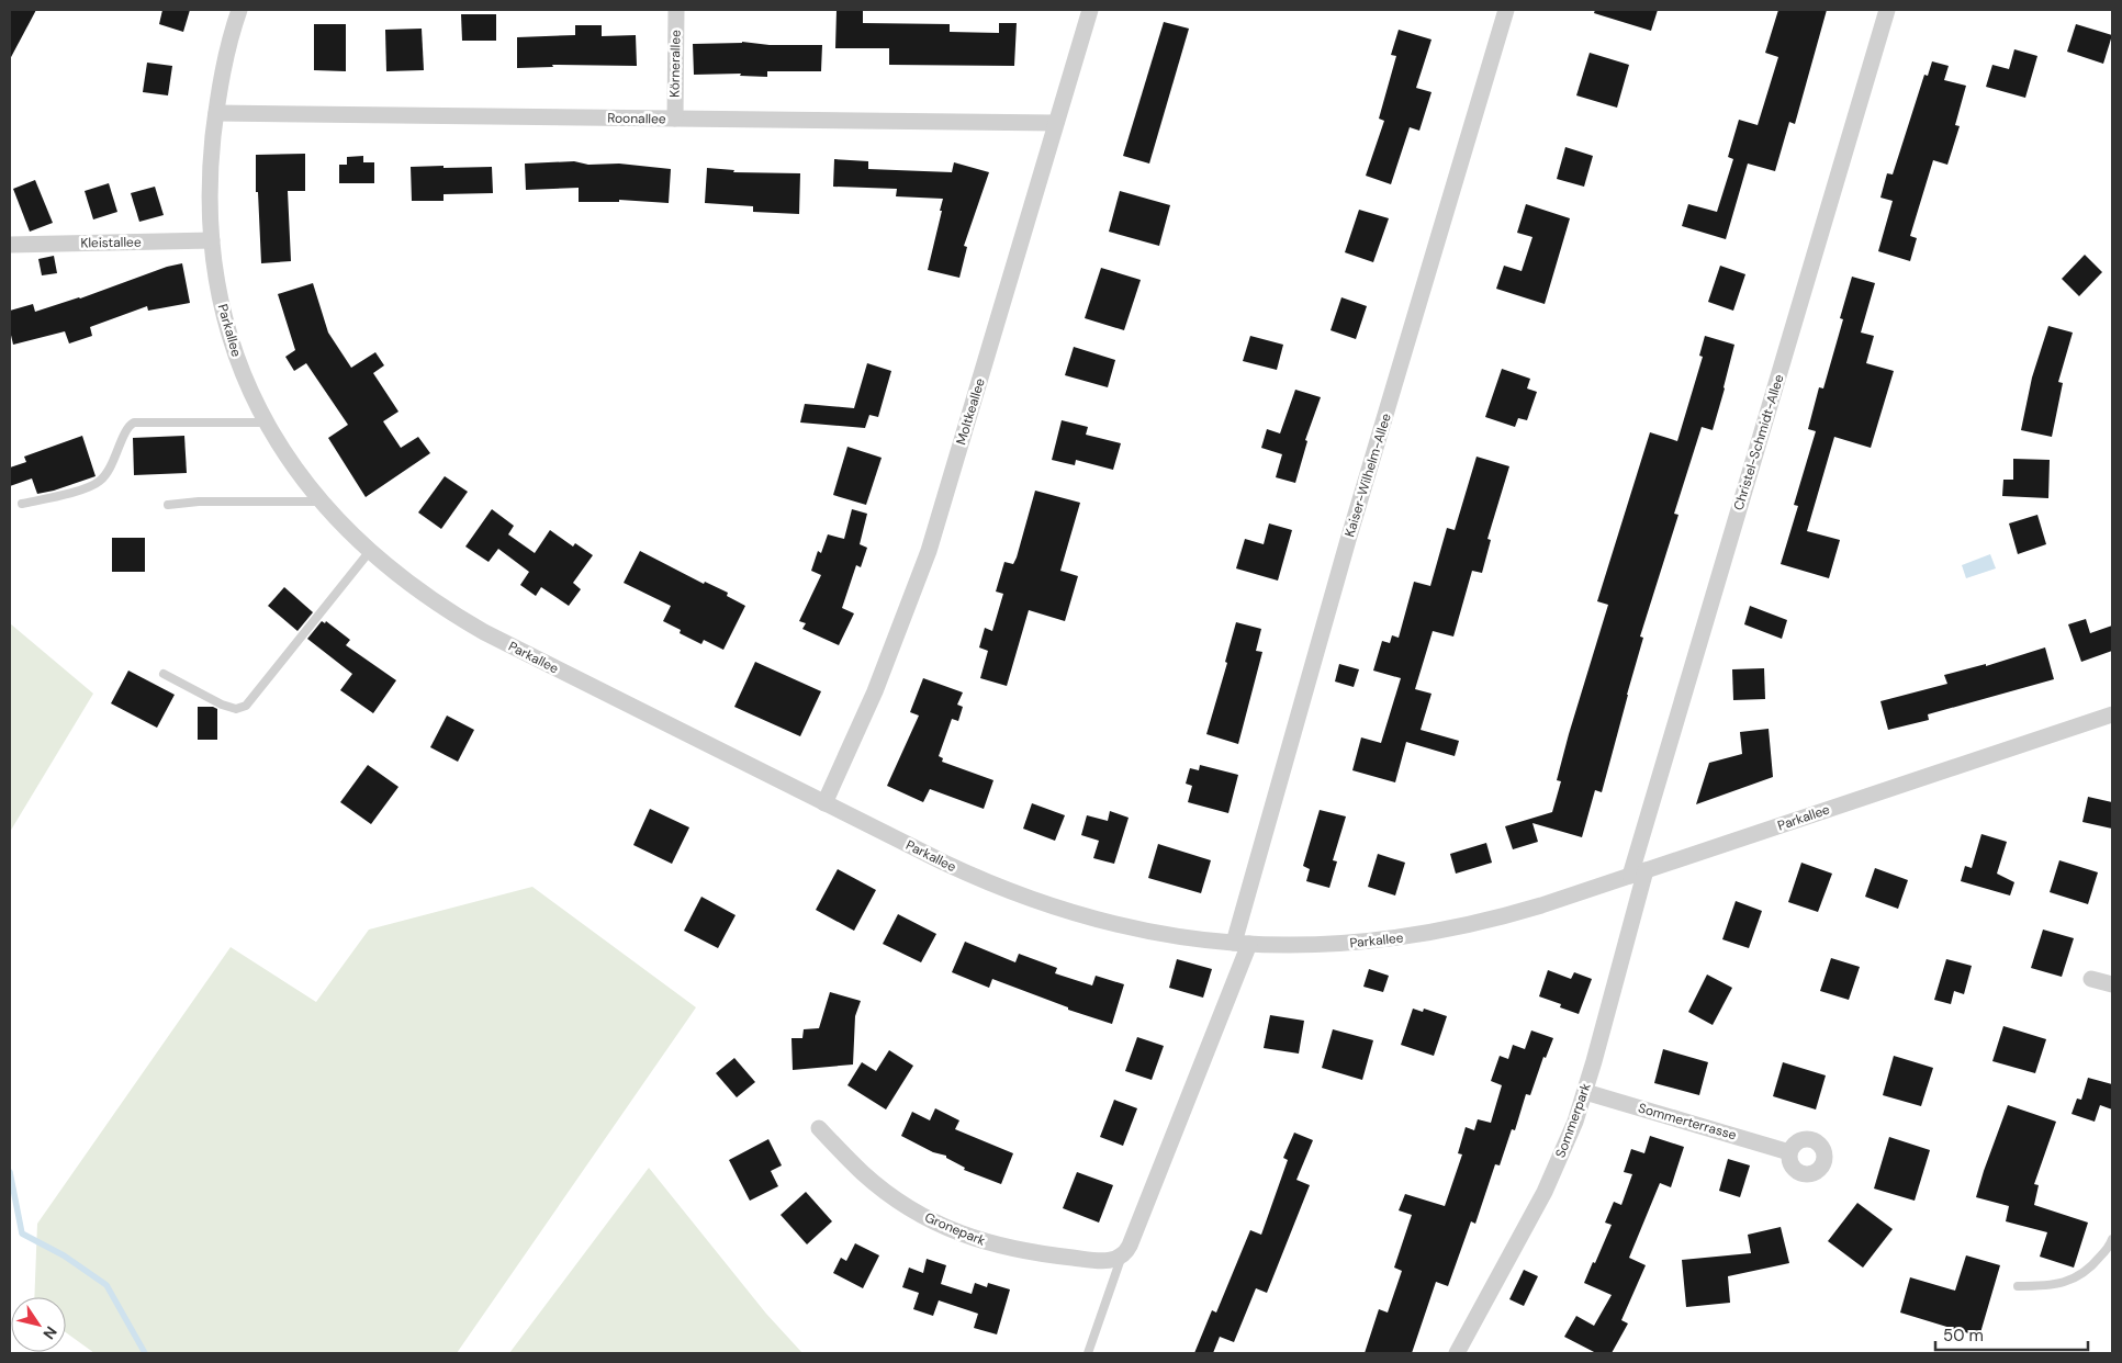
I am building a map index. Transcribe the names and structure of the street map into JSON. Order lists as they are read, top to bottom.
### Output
{
  "streets": {
    "street": [
      "Körnerallee",
      "Roonallee",
      "Kleistallee",
      "Parkallee",
      "Moltkeallee",
      "Christel-Schmidt-Allee",
      "Kaiser-Wilhelm-Allee",
      "Sommerpark",
      "Sommerterrasse",
      "Gronepark"
    ]
  },
  "crossings": [
    ["Körnerallee", "Roonallee"],
    ["Roonallee", "Parkallee"],
    ["Roonallee", "Moltkeallee"],
    ["Kleistallee", "Parkallee"],
    ["Parkallee", "Moltkeallee"],
    ["Parkallee", "Christel-Schmidt-Allee"],
    ["Parkallee", "Kaiser-Wilhelm-Allee"],
    ["Parkallee", "Sommerpark"],
    ["Christel-Schmidt-Allee", "Sommerpark"],
    ["Sommerpark", "Sommerterrasse"]
  ],
  "scale_bar": "50 m",
  "north": "bottom right"
}
